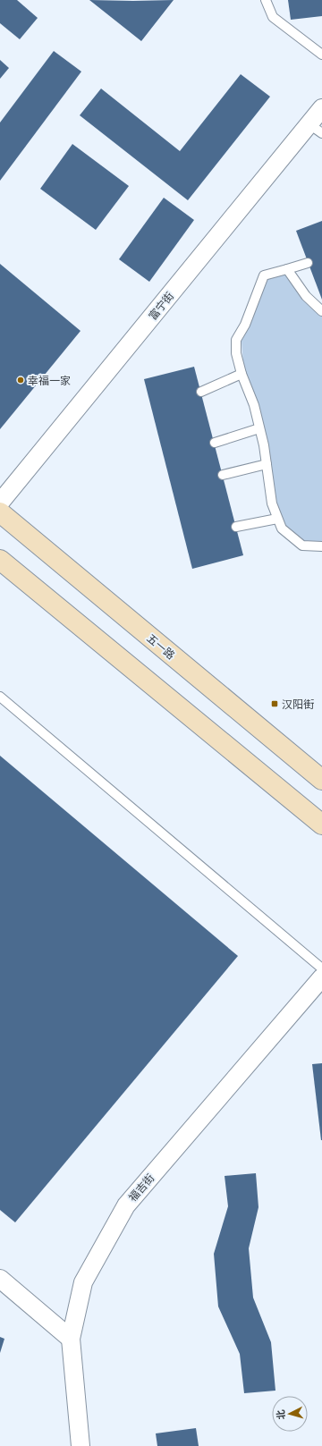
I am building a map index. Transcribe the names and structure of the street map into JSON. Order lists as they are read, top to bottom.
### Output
{
  "streets": {
    "main road": ["五一路"],
    "street": ["富宁街", "福吉街"]
  },
  "places": {
    "other": ["幸福一家"],
    "transit": ["汉阳街"]
  },
  "north": "left"
}
